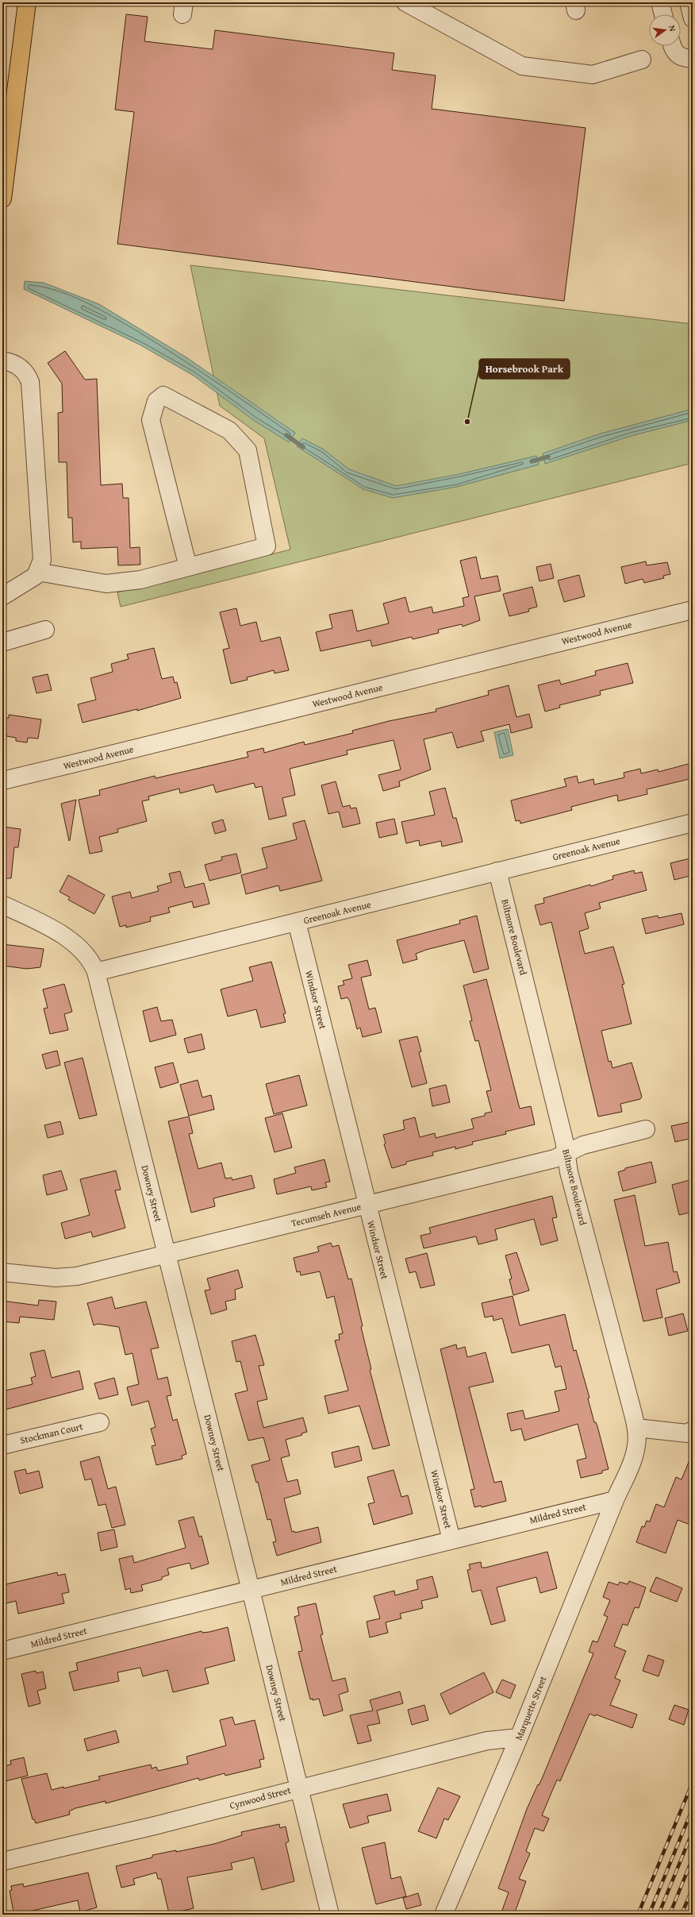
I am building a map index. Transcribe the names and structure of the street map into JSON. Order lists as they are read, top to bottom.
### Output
{
  "streets": {
    "street": [
      "Westwood Avenue",
      "Greenoak Avenue",
      "Biltmore Boulevard",
      "Windsor Street",
      "Downey Street",
      "Tecumseh Avenue",
      "Stockman Court",
      "Mildred Street",
      "Marquette Street",
      "Cynwood Street"
    ]
  },
  "crossings": [
    ["Greenoak Avenue", "Biltmore Boulevard"],
    ["Greenoak Avenue", "Windsor Street"],
    ["Greenoak Avenue", "Downey Street"],
    ["Biltmore Boulevard", "Tecumseh Avenue"],
    ["Biltmore Boulevard", "Mildred Street"],
    ["Biltmore Boulevard", "Marquette Street"],
    ["Windsor Street", "Tecumseh Avenue"],
    ["Windsor Street", "Mildred Street"],
    ["Downey Street", "Tecumseh Avenue"],
    ["Downey Street", "Mildred Street"],
    ["Downey Street", "Cynwood Street"],
    ["Mildred Street", "Marquette Street"],
    ["Marquette Street", "Cynwood Street"]
  ],
  "places": ["Horsebrook Park"],
  "north": "right"
}
